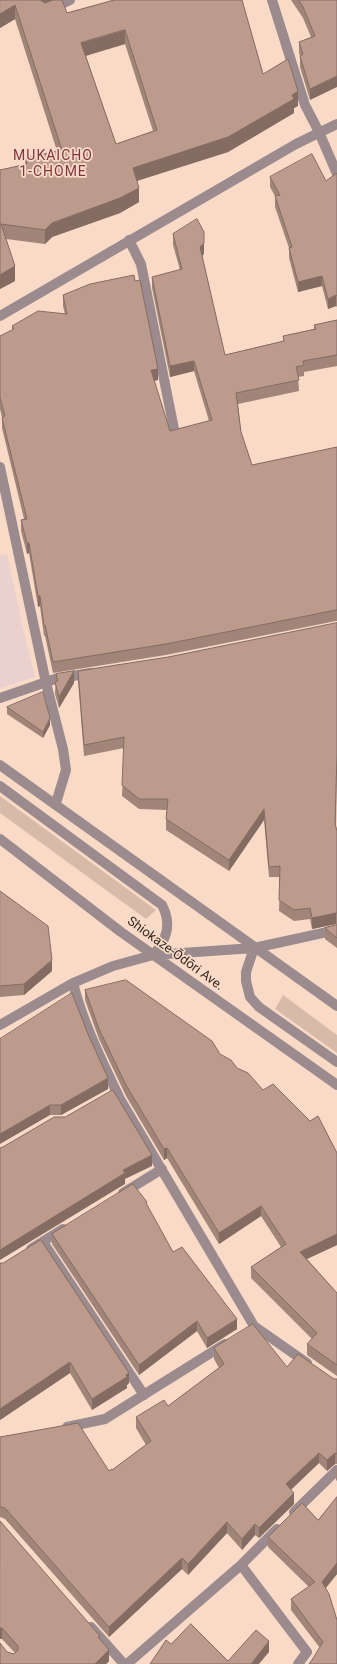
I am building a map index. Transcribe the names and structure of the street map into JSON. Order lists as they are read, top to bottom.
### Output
{
  "streets": {
    "street": ["Shiokaze-Ōdōri Ave."]
  },
  "districts": ["MUKAICHO 1-CHOME"]
}
